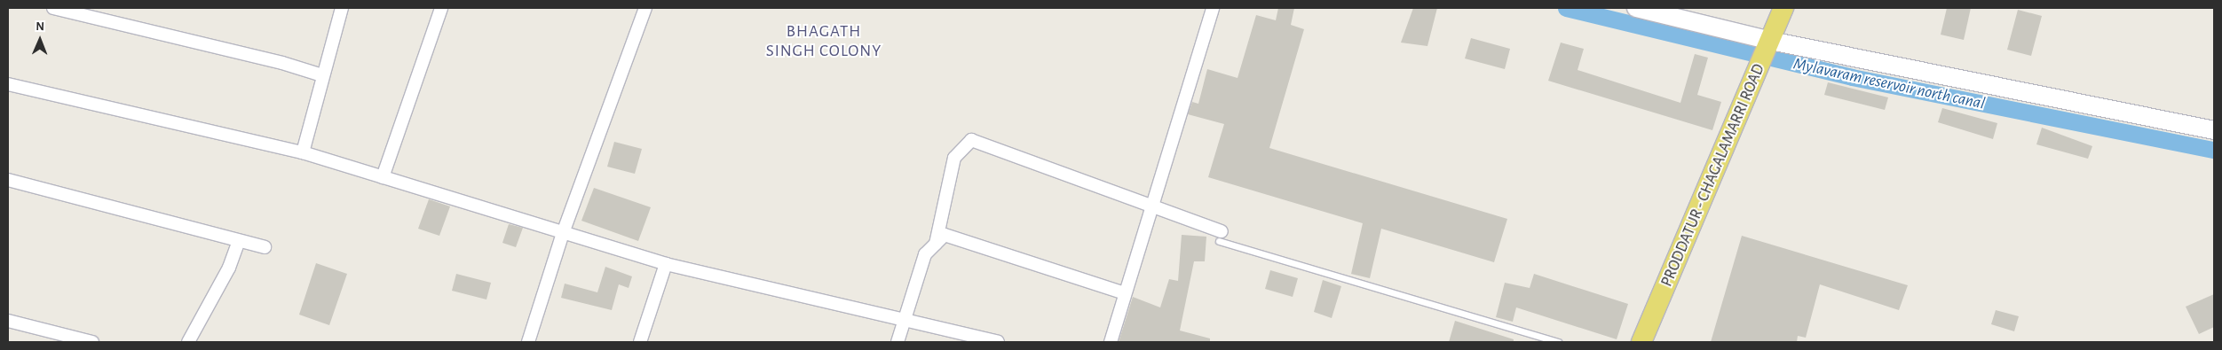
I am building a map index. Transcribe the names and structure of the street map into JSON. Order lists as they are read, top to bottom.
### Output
{
  "streets": {
    "main road": ["PRODDATUR - CHAGALAMARRI ROAD"]
  },
  "districts": ["BHAGATH SINGH COLONY"],
  "water": ["Mylavaram reservoir north canal"],
  "north": "top"
}
